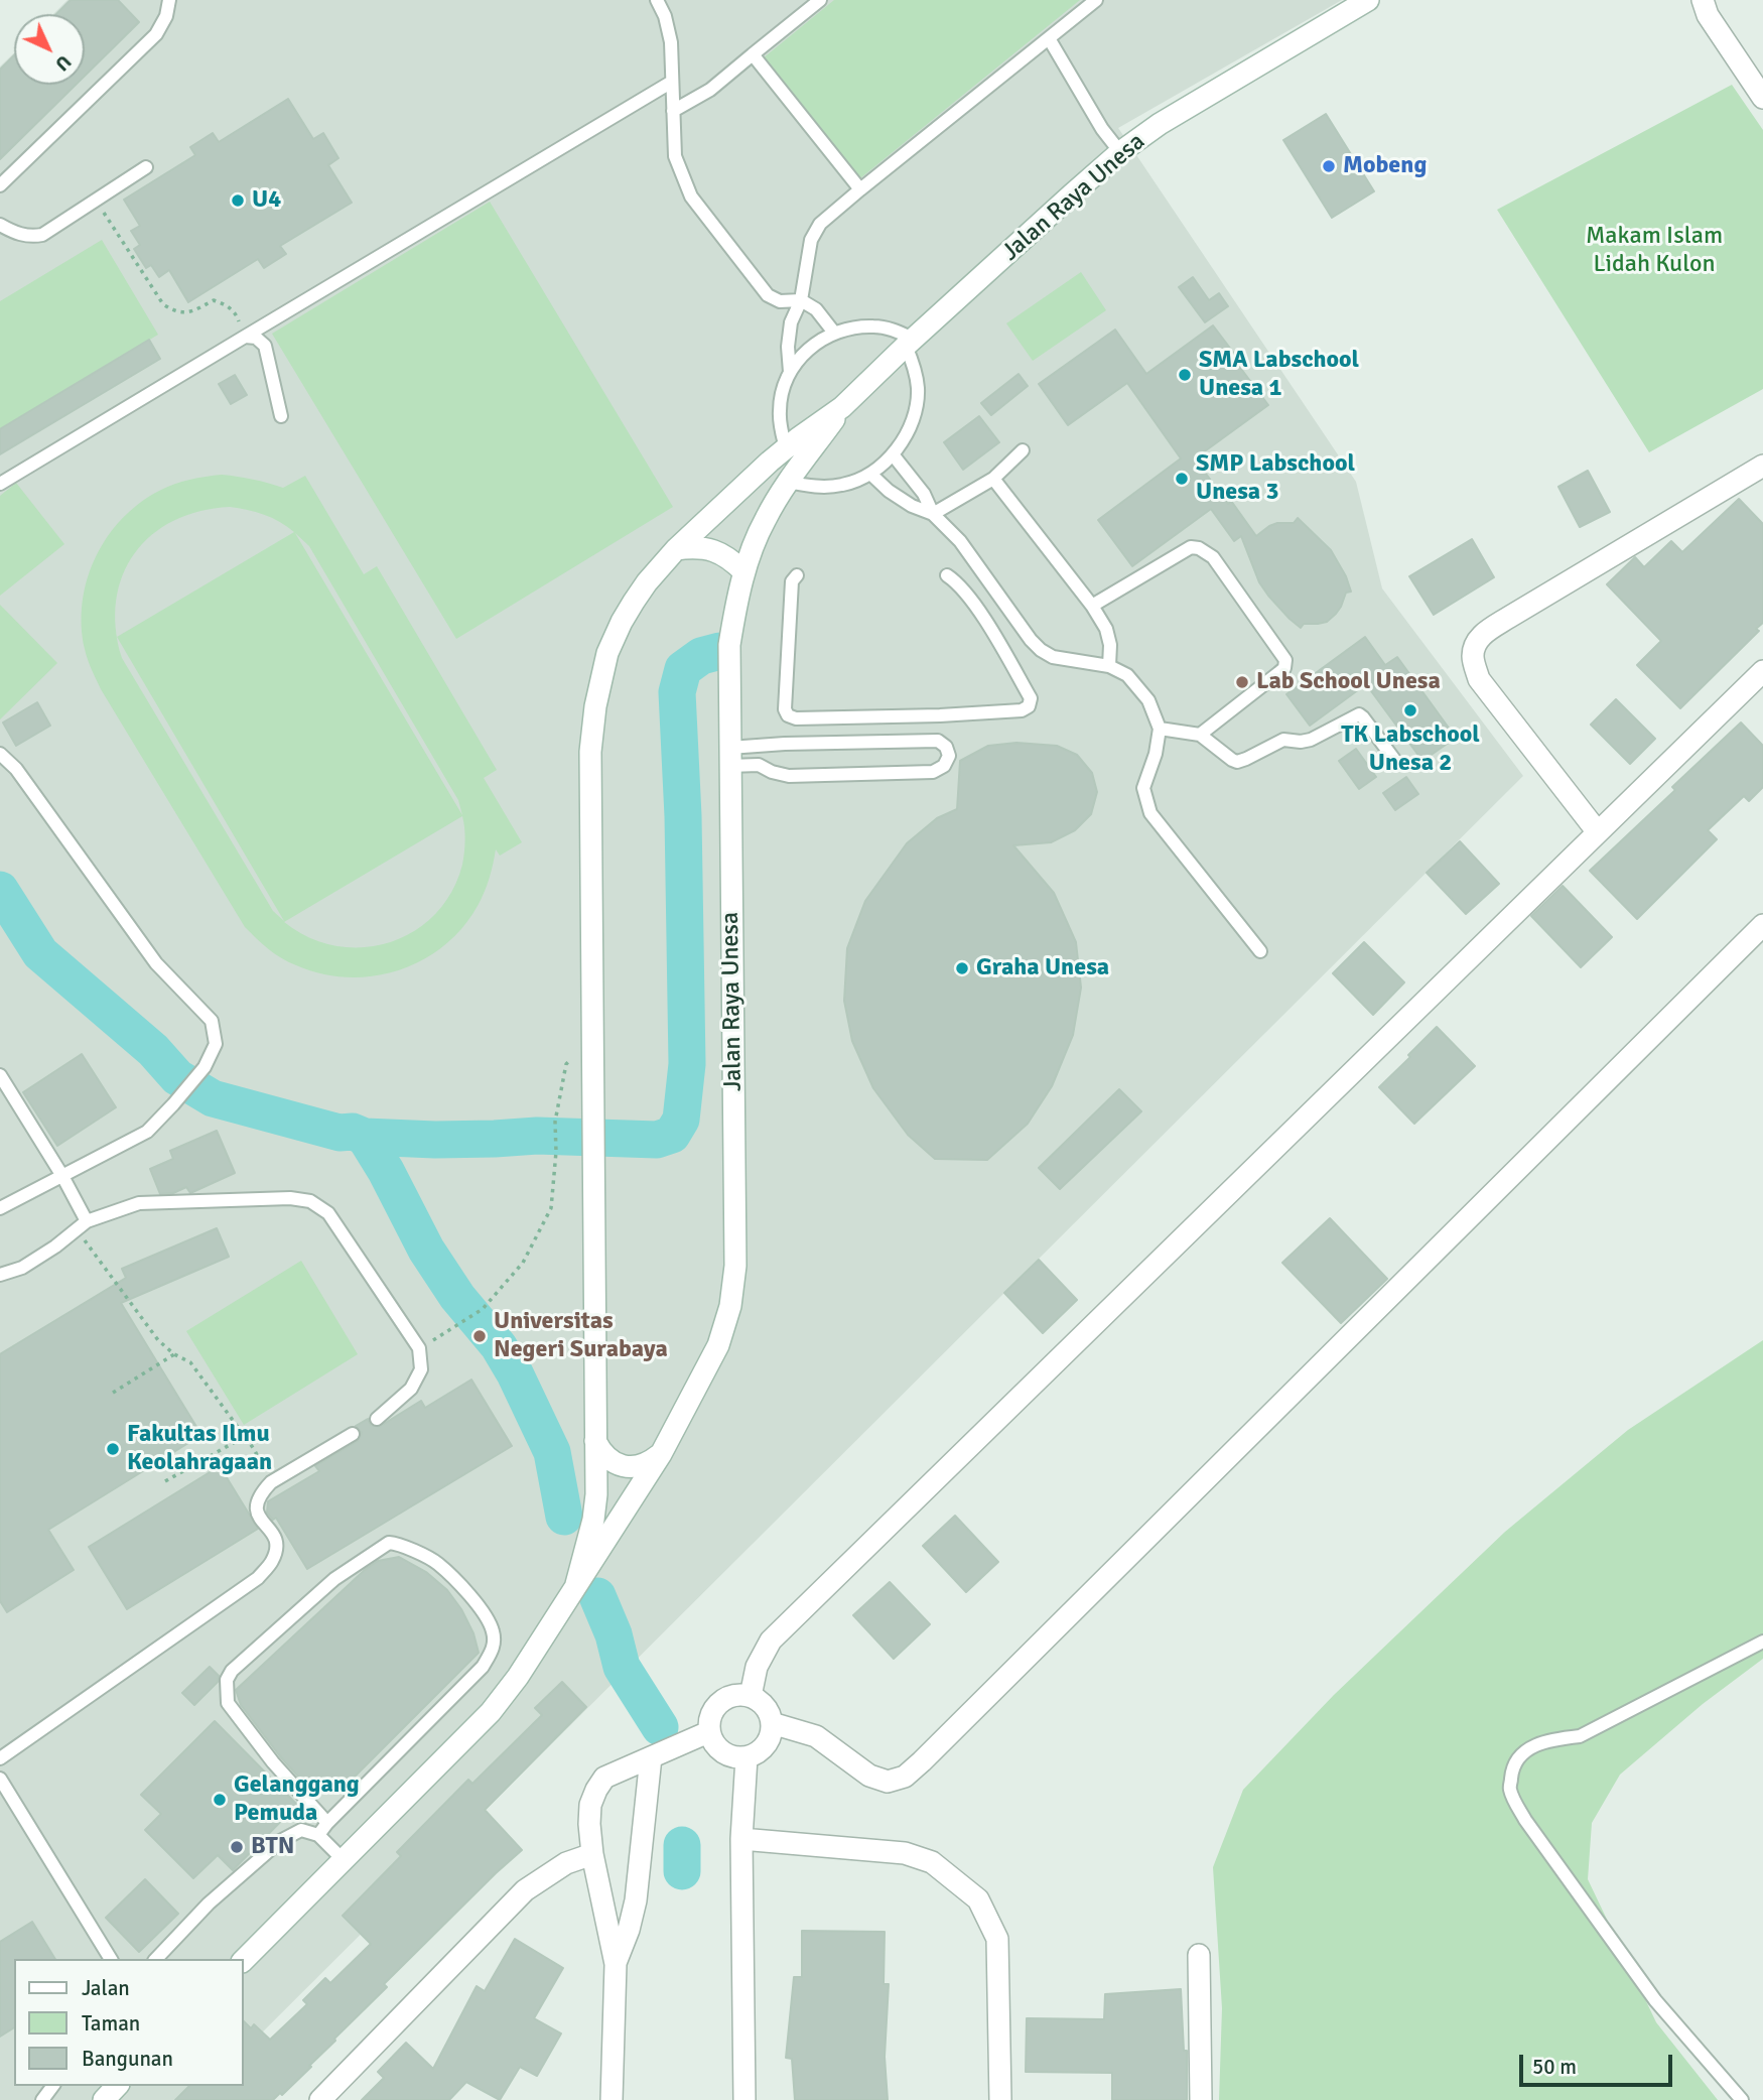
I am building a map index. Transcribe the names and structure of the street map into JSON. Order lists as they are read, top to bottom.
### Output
{
  "streets": {
    "street": ["Jalan Raya Unesa"]
  },
  "parks": ["Makam Islam Lidah Kulon"],
  "places": [
    "Mobeng",
    "U4",
    "SMA Labschool Unesa 1",
    "SMP Labschool Unesa 3",
    "Lab School Unesa",
    "TK Labschool Unesa 2",
    "Graha Unesa",
    "Universitas Negeri Surabaya",
    "Fakultas Ilmu Keolahragaan",
    "Gelanggang Pemuda",
    "BTN"
  ],
  "legend": ["Jalan", "Taman", "Bangunan"],
  "scale_bar": "50 m",
  "north": "bottom right"
}
